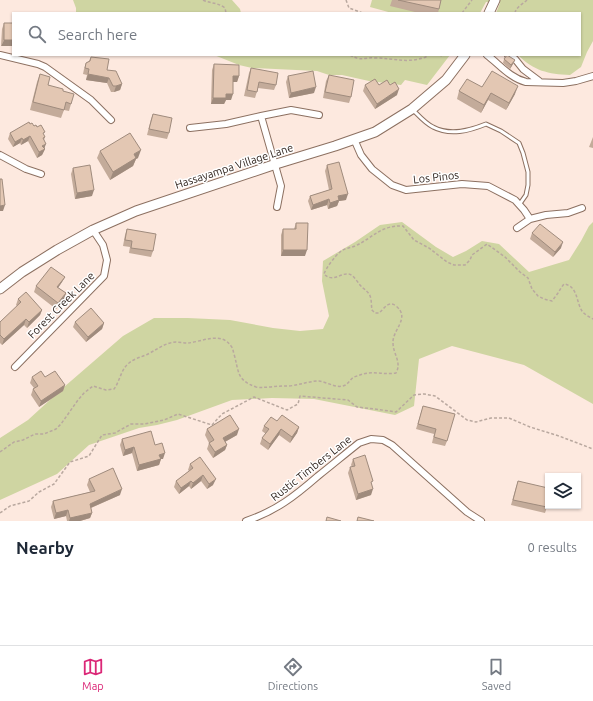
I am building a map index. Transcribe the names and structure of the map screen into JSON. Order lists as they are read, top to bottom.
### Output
{
  "streets": {
    "street": [
      "Hassayampa Village Lane",
      "Los Pinos",
      "Forest Creek Lane",
      "Rustic Timbers Lane"
    ]
  },
  "crossings": [
    ["Hassayampa Village Lane", "Los Pinos"],
    ["Hassayampa Village Lane", "Forest Creek Lane"]
  ],
  "page": {
    "search": "Search here",
    "heading": ["Nearby", "0 results"],
    "nav": ["Map", "Directions", "Saved"]
  }
}
